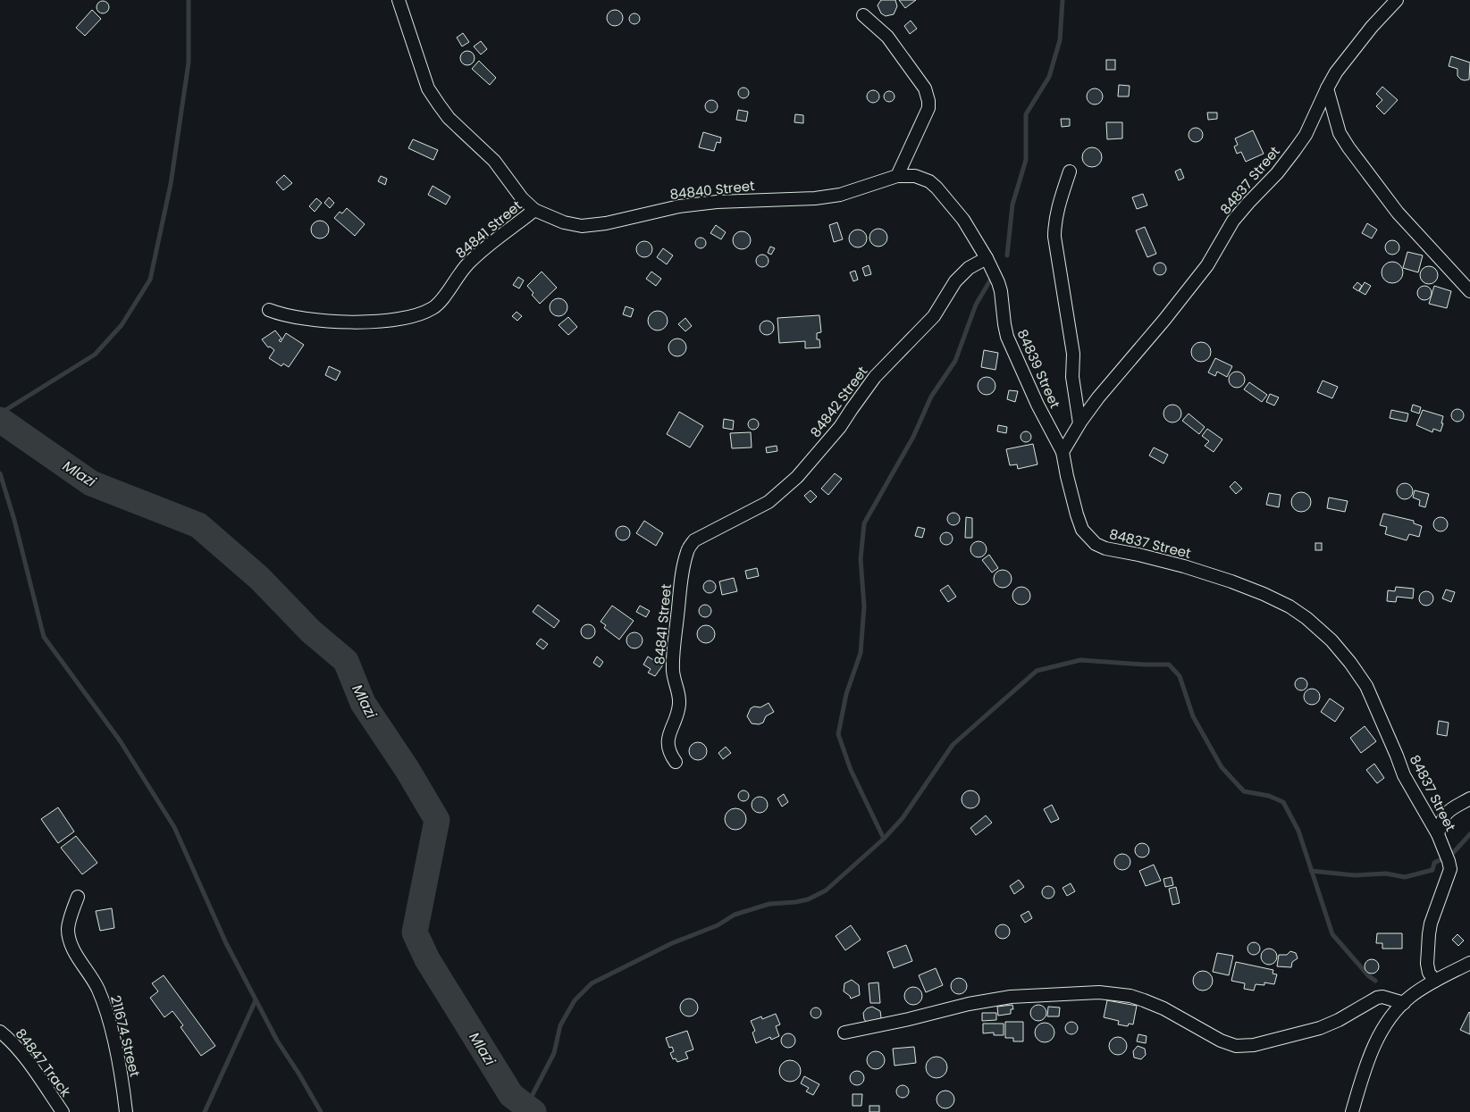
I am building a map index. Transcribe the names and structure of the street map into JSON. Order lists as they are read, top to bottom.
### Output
{
  "streets": {
    "street": [
      "84837 Street",
      "84840 Street",
      "84841 Street",
      "84839 Street",
      "84842 Street",
      "211674 Street",
      "84847 Track"
    ]
  },
  "crossings": [
    ["84837 Street", "84839 Street"],
    ["84840 Street", "84841 Street"],
    ["84840 Street", "84839 Street"],
    ["84841 Street", "84842 Street"],
    ["84839 Street", "84842 Street"]
  ],
  "water": ["Mlazi"]
}
